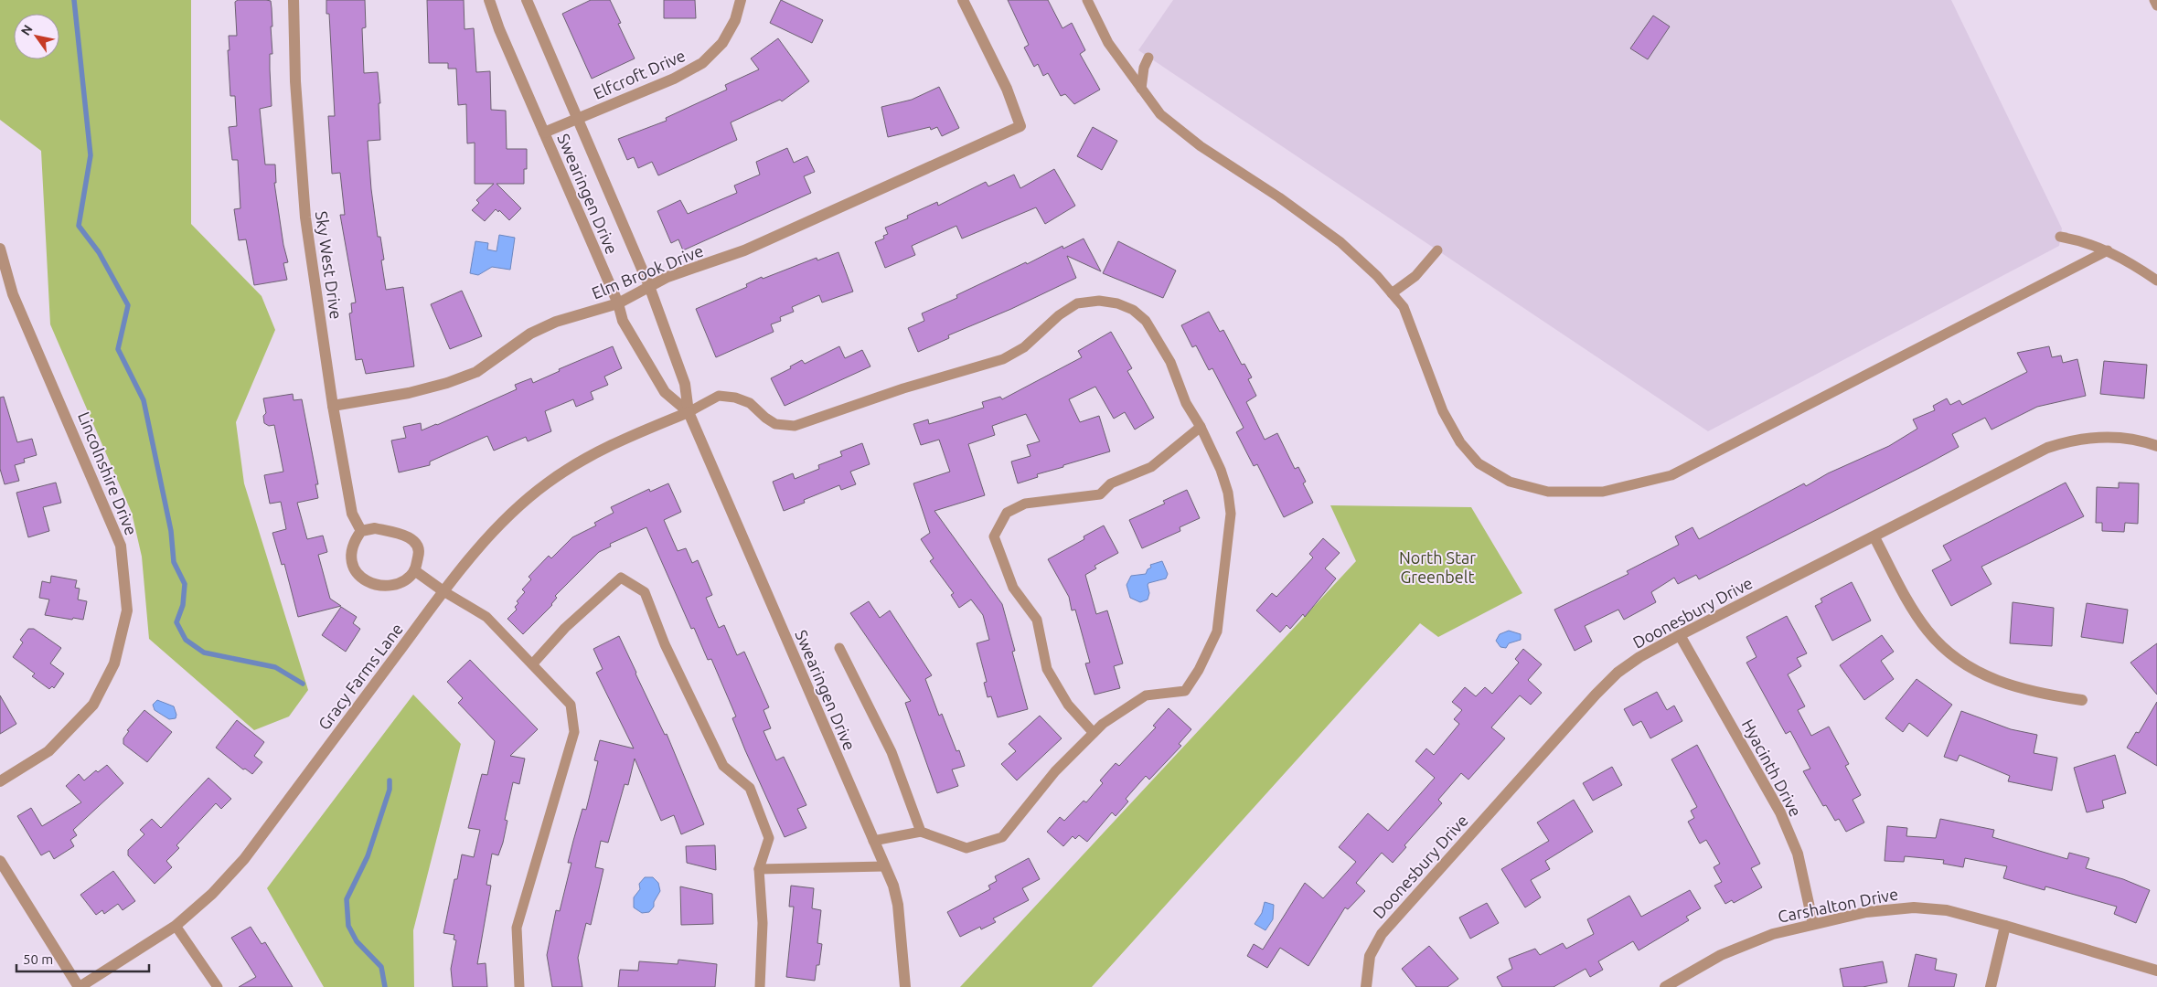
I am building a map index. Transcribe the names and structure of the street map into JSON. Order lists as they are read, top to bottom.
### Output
{
  "streets": {
    "street": [
      "Elfcroft Drive",
      "Swearingen Drive",
      "Sky West Drive",
      "Elm Brook Drive",
      "Lincolnshire Drive",
      "Doonesbury Drive",
      "Gracy Farms Lane",
      "Hyacinth Drive",
      "Carshalton Drive"
    ]
  },
  "crossings": [
    ["Elfcroft Drive", "Swearingen Drive"],
    ["Swearingen Drive", "Elm Brook Drive"],
    ["Swearingen Drive", "Gracy Farms Lane"],
    ["Sky West Drive", "Elm Brook Drive"],
    ["Doonesbury Drive", "Hyacinth Drive"],
    ["Hyacinth Drive", "Carshalton Drive"]
  ],
  "parks": ["North Star Greenbelt"],
  "scale_bar": "50 m",
  "north": "top left"
}
